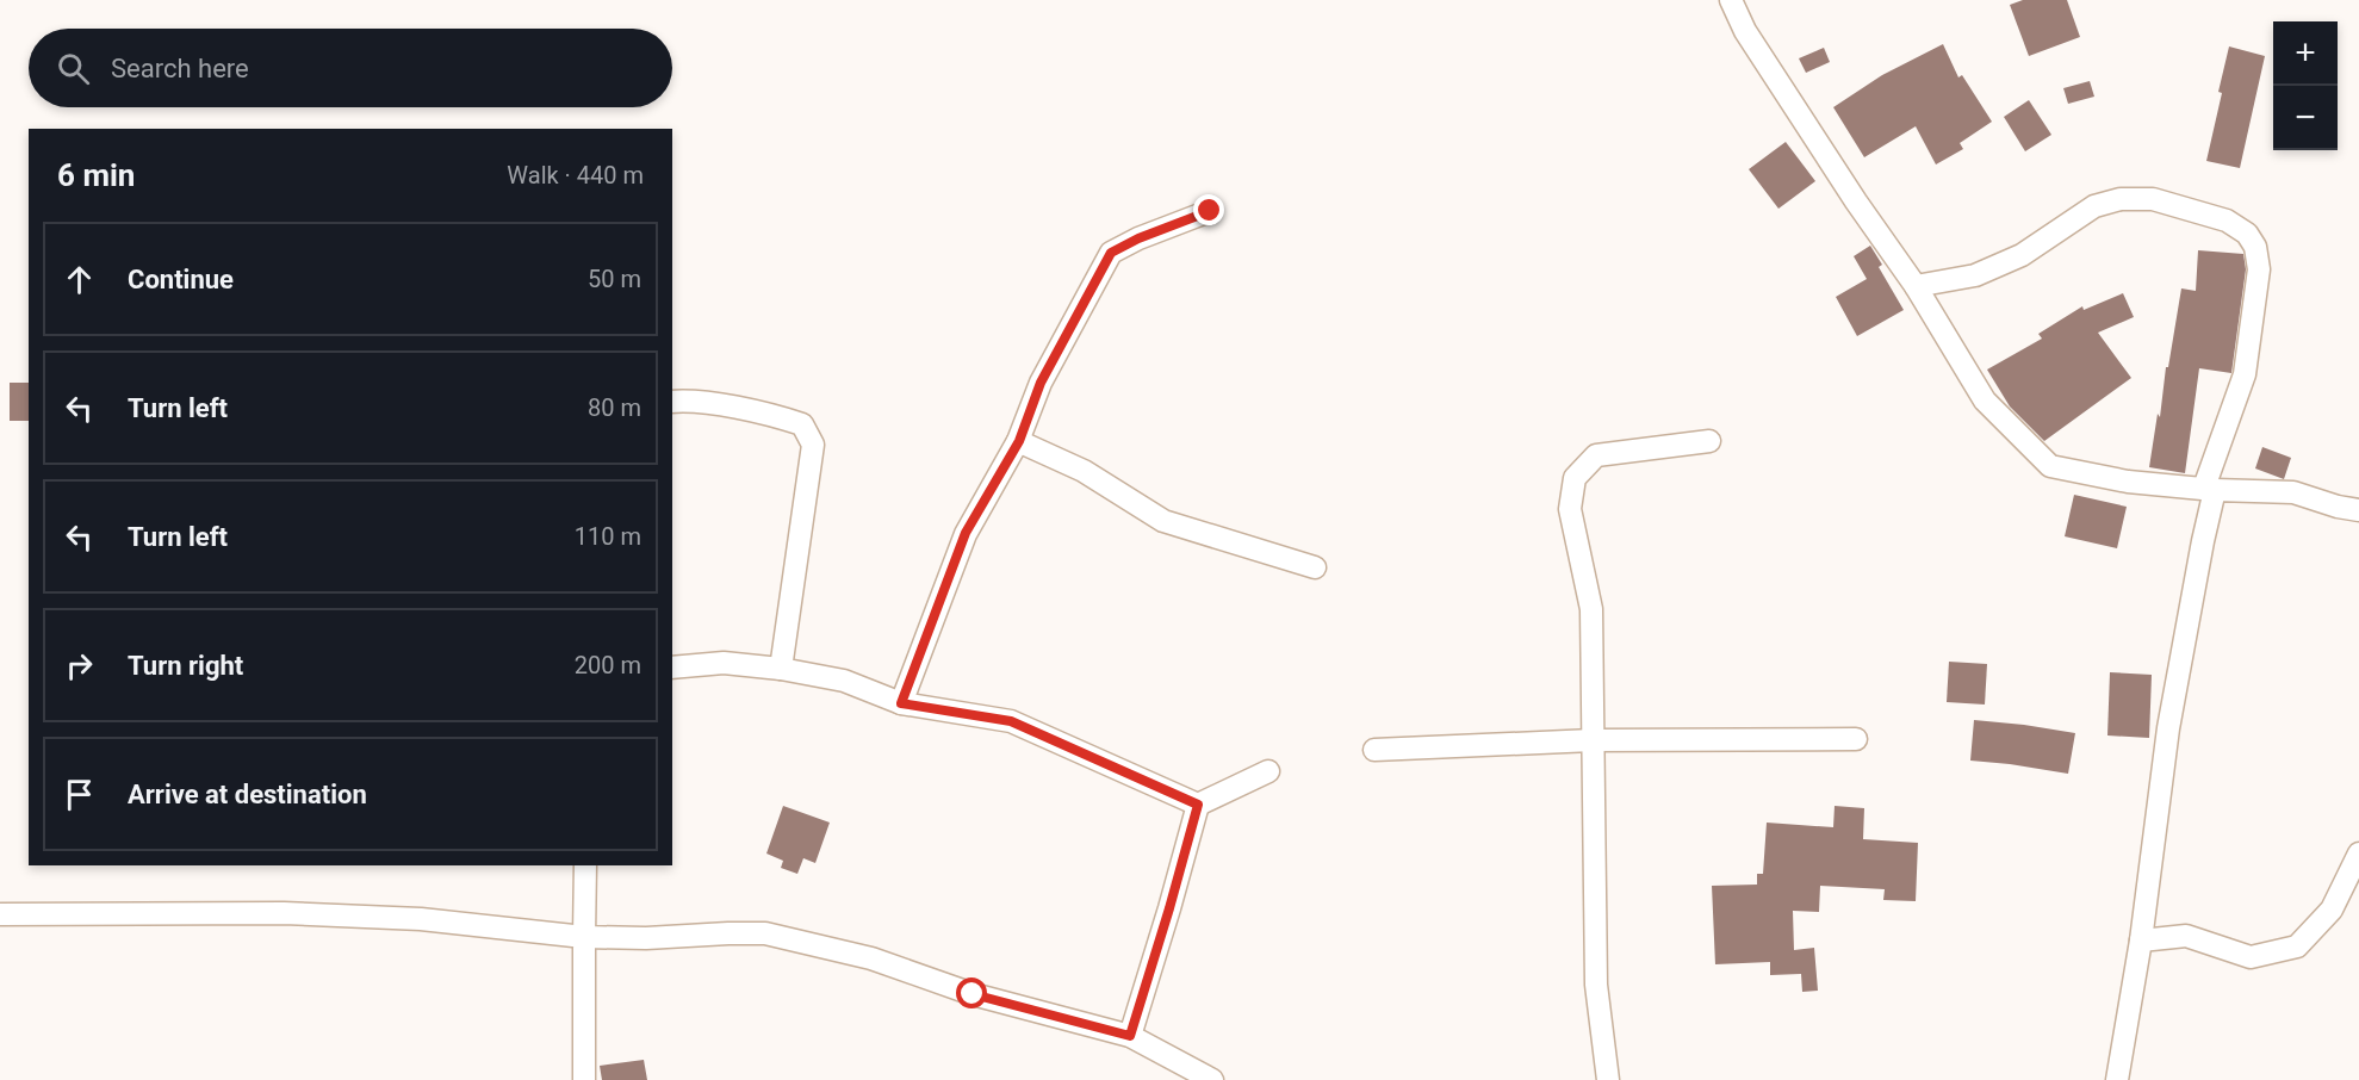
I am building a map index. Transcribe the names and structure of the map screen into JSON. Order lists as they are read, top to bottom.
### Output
{
  "page": {
    "map_buttons": ["+", "−"],
    "search": "Search here",
    "heading": ["6 min", "Walk · 440 m"],
    "list": [
      ["Continue", "50 m"],
      ["Turn left", "80 m"],
      ["Turn left", "110 m"],
      ["Turn right", "200 m"],
      "Arrive at destination"
    ]
  }
}
